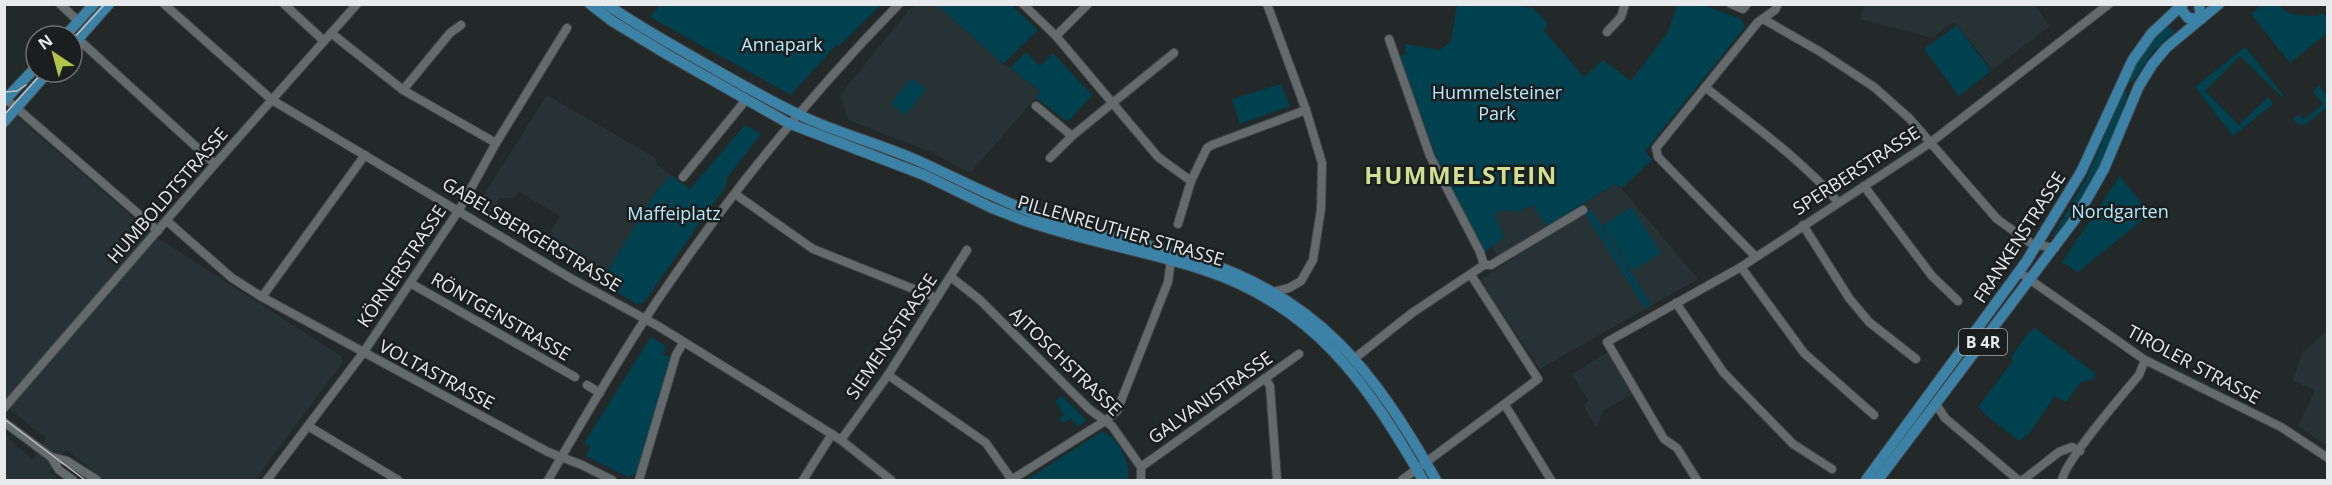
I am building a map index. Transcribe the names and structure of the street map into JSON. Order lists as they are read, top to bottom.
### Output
{
  "streets": {
    "main road": ["PILLENREUTHER STRASSE", "FRANKENSTRASSE", "B 4R"],
    "street": [
      "SPERBERSTRASSE",
      "HUMBOLDTSTRASSE",
      "GABELSBERGERSTRASSE",
      "KÖRNERSTRASSE",
      "RÖNTGENSTRASSE",
      "SIEMENSSTRASSE",
      "AJTOSCHSTRASSE",
      "TIROLER STRASSE",
      "VOLTASTRASSE",
      "GALVANISTRASSE"
    ]
  },
  "crossings": [
    ["HUMBOLDTSTRASSE", "GABELSBERGERSTRASSE"],
    ["HUMBOLDTSTRASSE", "VOLTASTRASSE"],
    ["GABELSBERGERSTRASSE", "KÖRNERSTRASSE"],
    ["GABELSBERGERSTRASSE", "SIEMENSSTRASSE"],
    ["FRANKENSTRASSE", "TIROLER STRASSE"],
    ["KÖRNERSTRASSE", "RÖNTGENSTRASSE"],
    ["KÖRNERSTRASSE", "VOLTASTRASSE"],
    ["SIEMENSSTRASSE", "AJTOSCHSTRASSE"],
    ["AJTOSCHSTRASSE", "GALVANISTRASSE"]
  ],
  "districts": ["HUMMELSTEIN"],
  "parks": [
    "Annapark",
    "Hummelsteiner Park",
    "Nordgarten",
    "Maffeiplatz"
  ],
  "north": "top left"
}
